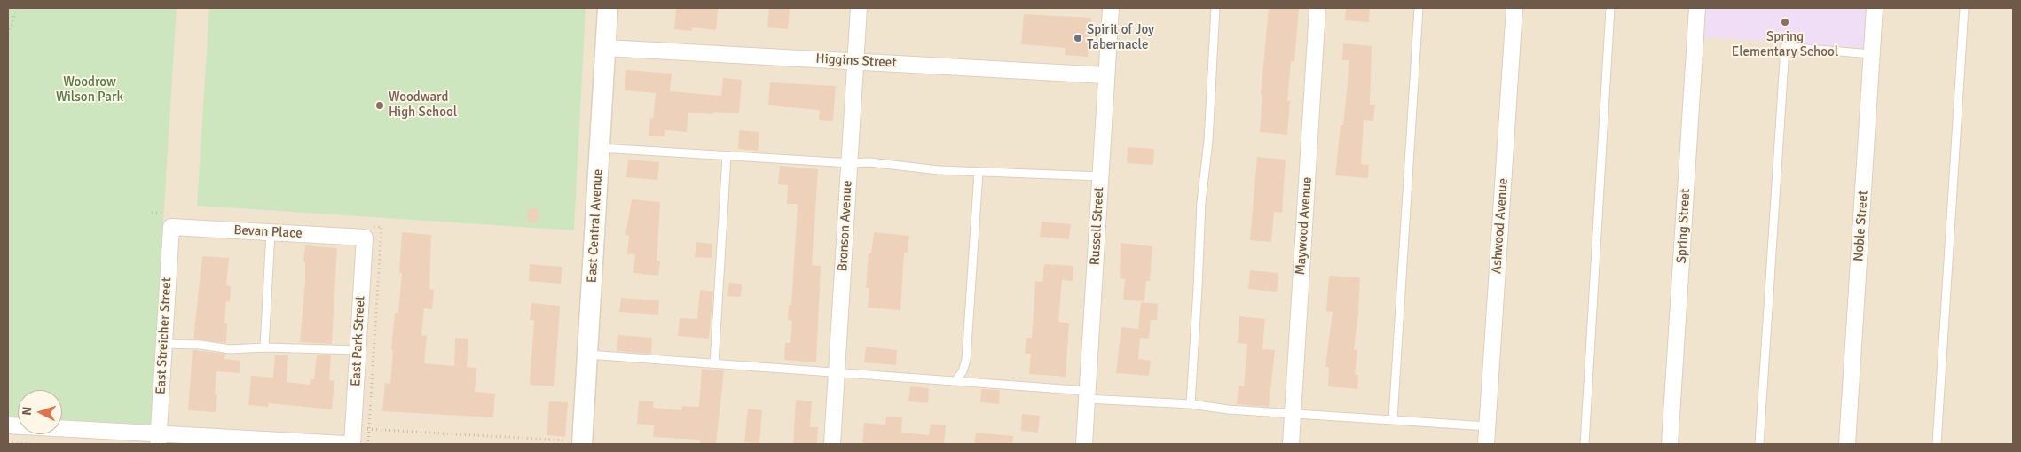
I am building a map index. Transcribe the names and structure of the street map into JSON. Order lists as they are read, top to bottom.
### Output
{
  "streets": {
    "street": [
      "Higgins Street",
      "East Central Avenue",
      "Bronson Avenue",
      "Russell Street",
      "Maywood Avenue",
      "Ashwood Avenue",
      "Spring Street",
      "Noble Street",
      "Bevan Place",
      "East Streicher Street",
      "East Park Street"
    ]
  },
  "crossings": [
    ["Higgins Street", "East Central Avenue"],
    ["Higgins Street", "Bronson Avenue"],
    ["Higgins Street", "Russell Street"],
    ["Bevan Place", "East Streicher Street"],
    ["Bevan Place", "East Park Street"]
  ],
  "parks": ["Woodrow Wilson Park"],
  "places": ["Spring Elementary School", "Spirit of Joy Tabernacle", "Woodward High School"],
  "north": "left"
}
